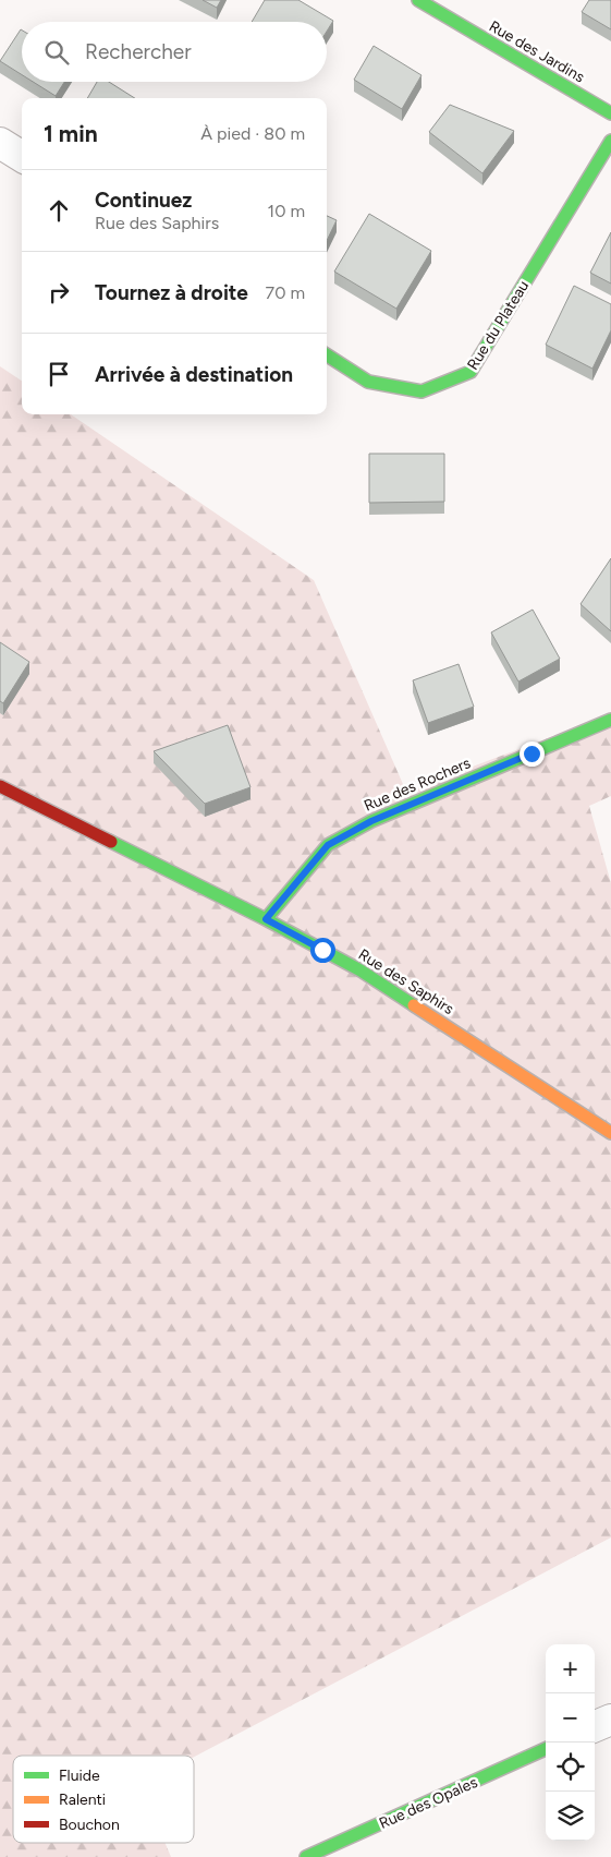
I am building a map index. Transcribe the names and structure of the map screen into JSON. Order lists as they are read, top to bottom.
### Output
{
  "streets": {
    "street": [
      "Rue des Jardins",
      "Rue du Plateau",
      "Rue des Rochers",
      "Rue des Saphirs",
      "Rue des Opales"
    ]
  },
  "crossings": [
    ["Rue des Rochers", "Rue des Saphirs"]
  ],
  "legend": ["Fluide", "Ralenti", "Bouchon"],
  "page": {
    "search": "Rechercher",
    "heading": ["1 min", "À pied · 80 m"],
    "list": [
      ["Continuez", "Rue des Saphirs", "10 m"],
      ["Tournez à droite", "70 m"],
      "Arrivée à destination"
    ],
    "map_buttons": ["+", "−"]
  }
}
